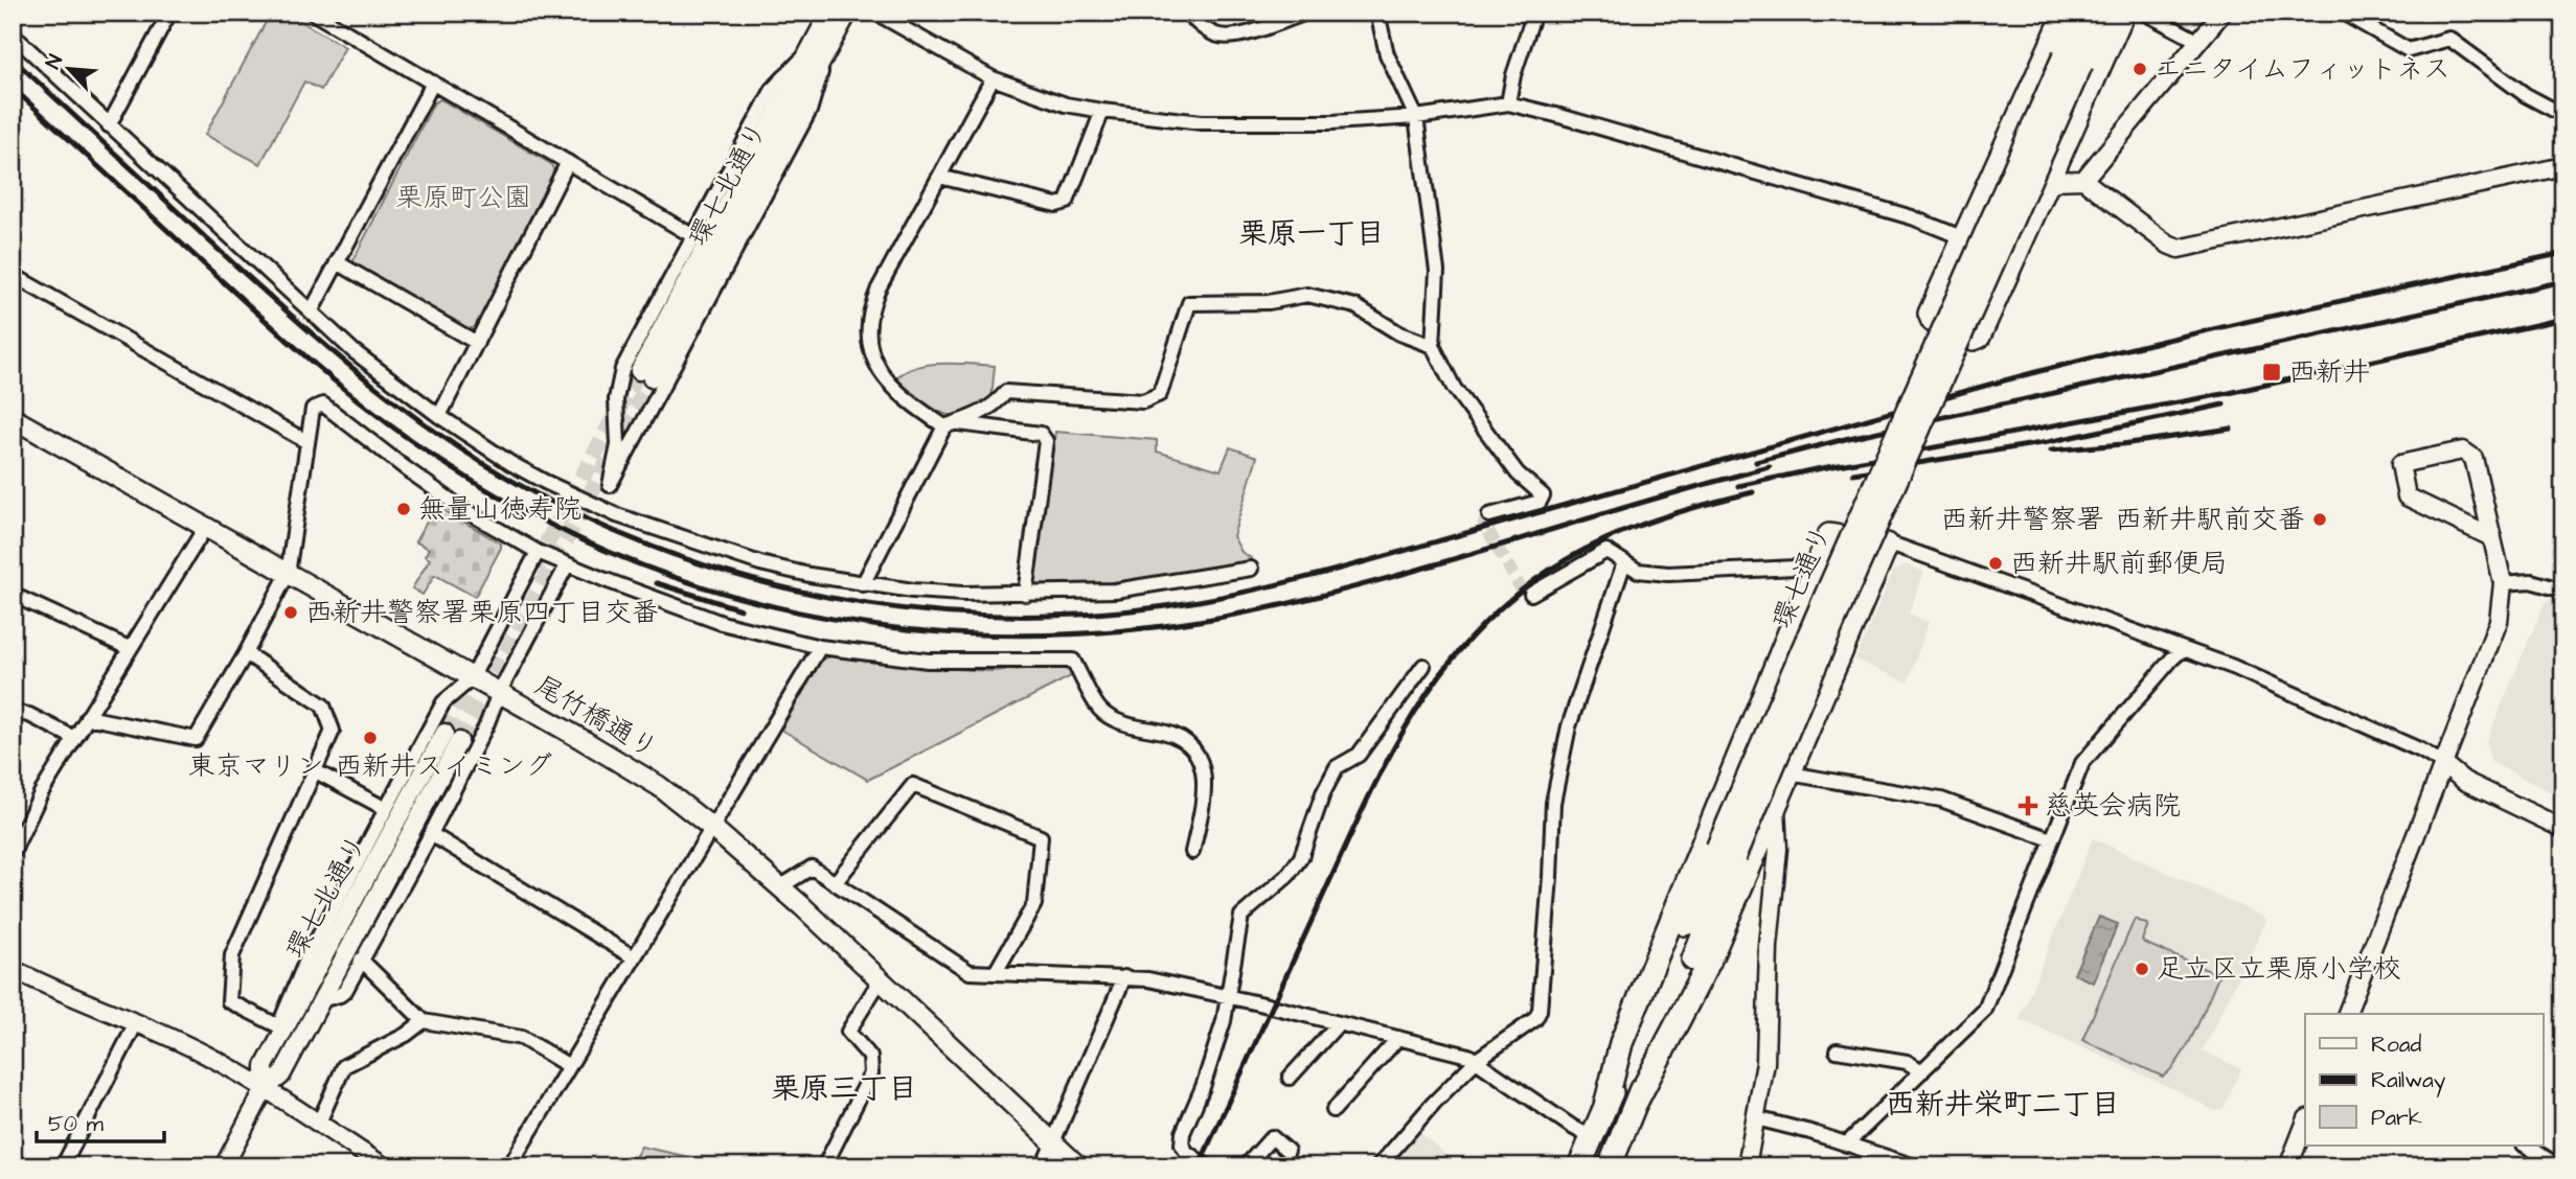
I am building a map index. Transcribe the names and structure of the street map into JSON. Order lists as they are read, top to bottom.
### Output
{
  "streets": {
    "main road": ["環七通り", "尾竹橋通り"],
    "street": ["環七北通り"]
  },
  "districts": ["栗原一丁目", "栗原三丁目", "西新井栄町二丁目"],
  "parks": ["栗原町公園"],
  "places": {
    "other": [
      "エニタイムフィットネス",
      "無量山徳寿院",
      "西新井警察署 西新井駅前交番",
      "西新井駅前郵便局",
      "西新井警察署栗原四丁目交番",
      "東京マリン 西新井スイミング",
      "足立区立栗原小学校"
    ],
    "transit": ["西新井"],
    "health": ["慈英会病院"]
  },
  "legend": ["Road", "Railway", "Park"],
  "scale_bar": "50 m",
  "north": "top left"
}
